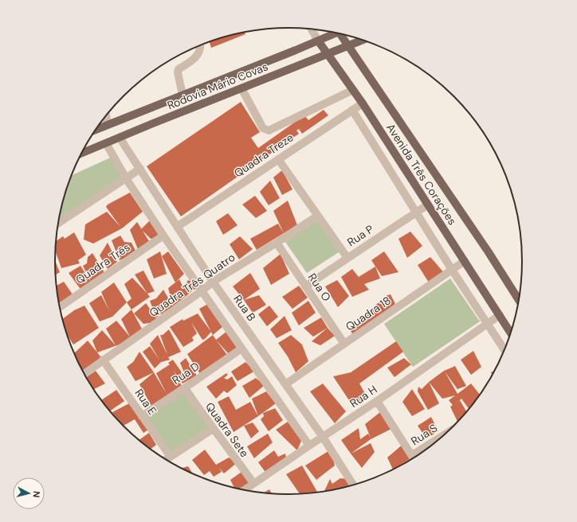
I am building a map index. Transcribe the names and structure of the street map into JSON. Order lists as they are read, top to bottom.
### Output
{
  "streets": {
    "main road": ["Rodovia Mário Covas", "Avenida Três Corações"],
    "street": [
      "Quadra Treze",
      "Rua P",
      "Quadra Três",
      "Quadra Três Quatro",
      "Rua O",
      "Rua B",
      "Quadra 18",
      "Rua D",
      "Rua H",
      "Rua E",
      "Quadra Sete"
    ]
  },
  "crossings": [
    ["Rodovia Mário Covas", "Avenida Três Corações"],
    ["Rodovia Mário Covas", "Rua B"],
    ["Quadra Treze", "Avenida Três Corações"],
    ["Quadra Treze", "Rua B"],
    ["Avenida Três Corações", "Rua P"],
    ["Avenida Três Corações", "Quadra 18"],
    ["Avenida Três Corações", "Rua H"],
    ["Rua P", "Rua O"],
    ["Quadra Três Quatro", "Rua O"],
    ["Quadra Três Quatro", "Rua B"],
    ["Quadra Três Quatro", "Rua E"],
    ["Rua O", "Quadra 18"],
    ["Rua B", "Quadra 18"],
    ["Rua B", "Rua H"],
    ["Rua D", "Rua E"],
    ["Rua D", "Quadra Sete"],
    ["Rua H", "Quadra Sete"]
  ],
  "north": "right"
}
